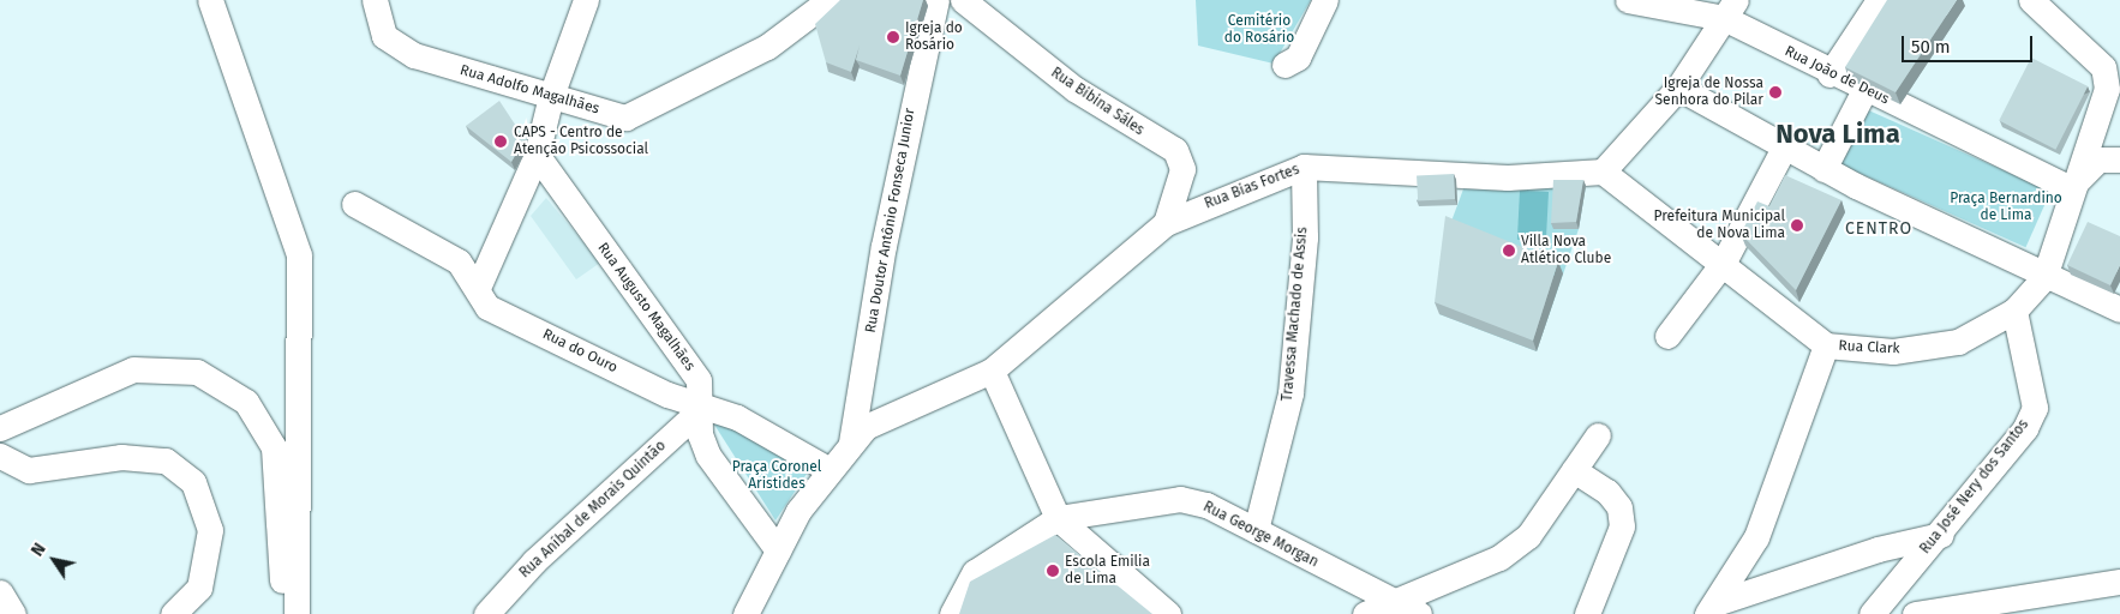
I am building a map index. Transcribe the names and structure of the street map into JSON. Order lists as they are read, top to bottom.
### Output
{
  "streets": {
    "street": [
      "Rua João de Deus",
      "Rua Adolfo Magalhães",
      "Rua Bibina Sáles",
      "Rua Bias Fortes",
      "Rua Doutor Antônio Fonseca Junior",
      "Rua Augusto Magalhães",
      "Travessa Machado de Assis",
      "Rua Clark",
      "Rua do Ouro",
      "Rua José Nery dos Santos",
      "Rua Aníbal de Morais Quintão",
      "Rua George Morgan"
    ]
  },
  "crossings": [
    ["Rua João de Deus", "Rua Clark"],
    ["Rua Bibina Sáles", "Rua Bias Fortes"],
    ["Rua Bias Fortes", "Rua Doutor Antônio Fonseca Junior"],
    ["Rua Bias Fortes", "Rua Augusto Magalhães"],
    ["Rua Bias Fortes", "Travessa Machado de Assis"],
    ["Rua Bias Fortes", "Rua Clark"],
    ["Rua Bias Fortes", "Rua do Ouro"],
    ["Rua Augusto Magalhães", "Rua do Ouro"],
    ["Rua Augusto Magalhães", "Rua Aníbal de Morais Quintão"],
    ["Travessa Machado de Assis", "Rua George Morgan"],
    ["Rua Clark", "Rua José Nery dos Santos"],
    ["Rua do Ouro", "Rua Aníbal de Morais Quintão"]
  ],
  "districts": ["Nova Lima", "CENTRO"],
  "parks": ["Cemitério do Rosário", "Praça Bernardino de Lima", "Praça Coronel Aristides"],
  "places": [
    "Igreja do Rosário",
    "Igreja de Nossa Senhora do Pilar",
    "CAPS - Centro de Atenção Psicossocial",
    "Prefeitura Municipal de Nova Lima",
    "Villa Nova Atlético Clube",
    "Escola Emilia de Lima"
  ],
  "scale_bar": "50 m",
  "north": "top left"
}
